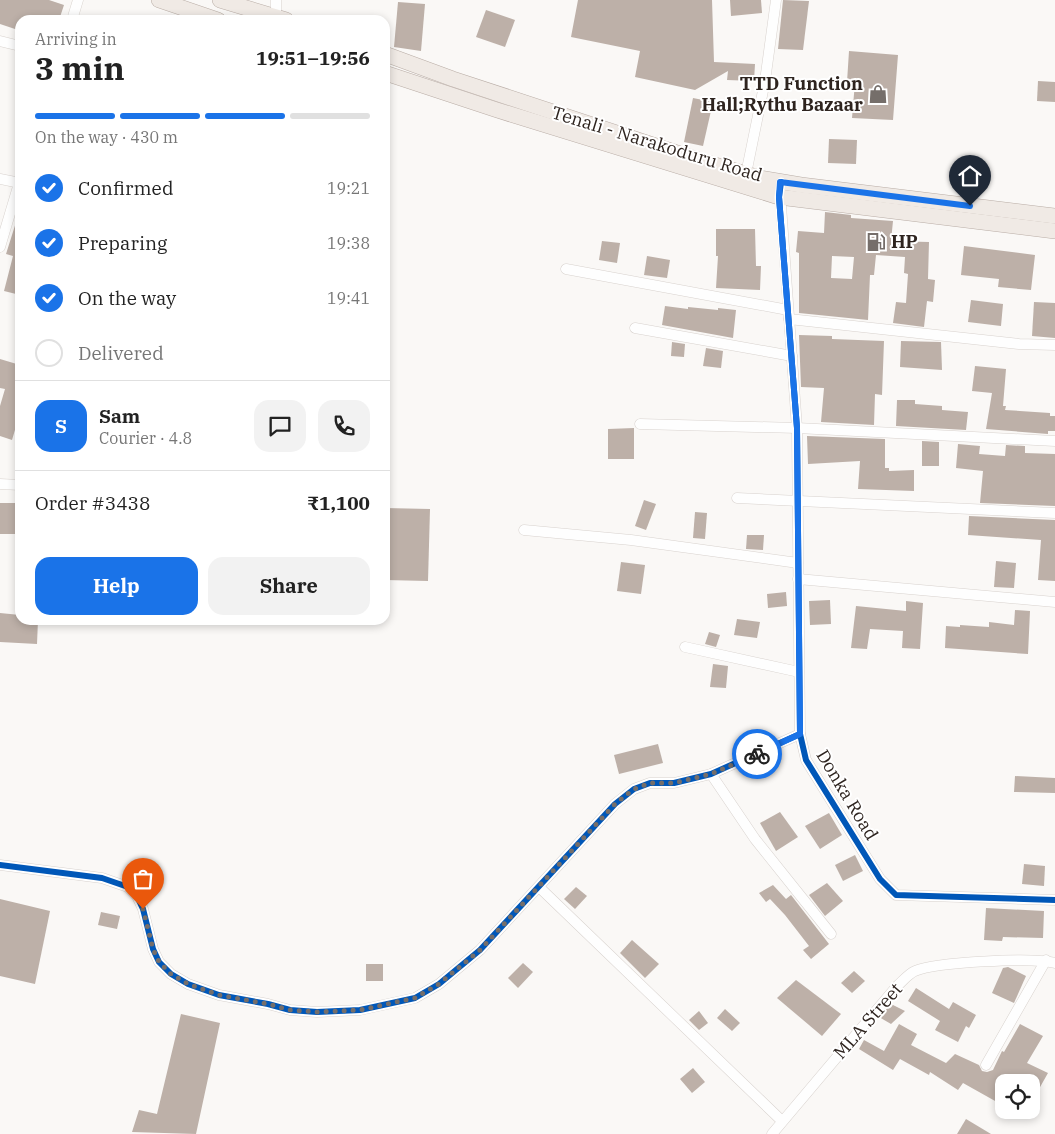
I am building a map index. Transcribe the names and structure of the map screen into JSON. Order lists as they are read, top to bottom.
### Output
{
  "streets": {
    "main road": ["Tenali - Narakoduru Road"],
    "street": ["Donka Road", "MLA Street"]
  },
  "crossings": [
    ["Tenali - Narakoduru Road", "Donka Road"]
  ],
  "places": {
    "shop": ["TTD Function Hall;Rythu Bazaar"],
    "fuel station": ["HP"]
  },
  "page": {
    "heading": ["3 min", "Arriving in", "19:51–19:56"],
    "panel": [
      "Sam",
      "Courier · 4.8",
      "Order #3438",
      "₹1,100"
    ],
    "bar": "On the way · 430 m",
    "list": [
      ["Confirmed", "19:21"],
      ["Preparing", "19:38"],
      ["On the way", "19:41"],
      "Delivered"
    ],
    "round": "S",
    "buttons": ["Help", "Share"]
  }
}
